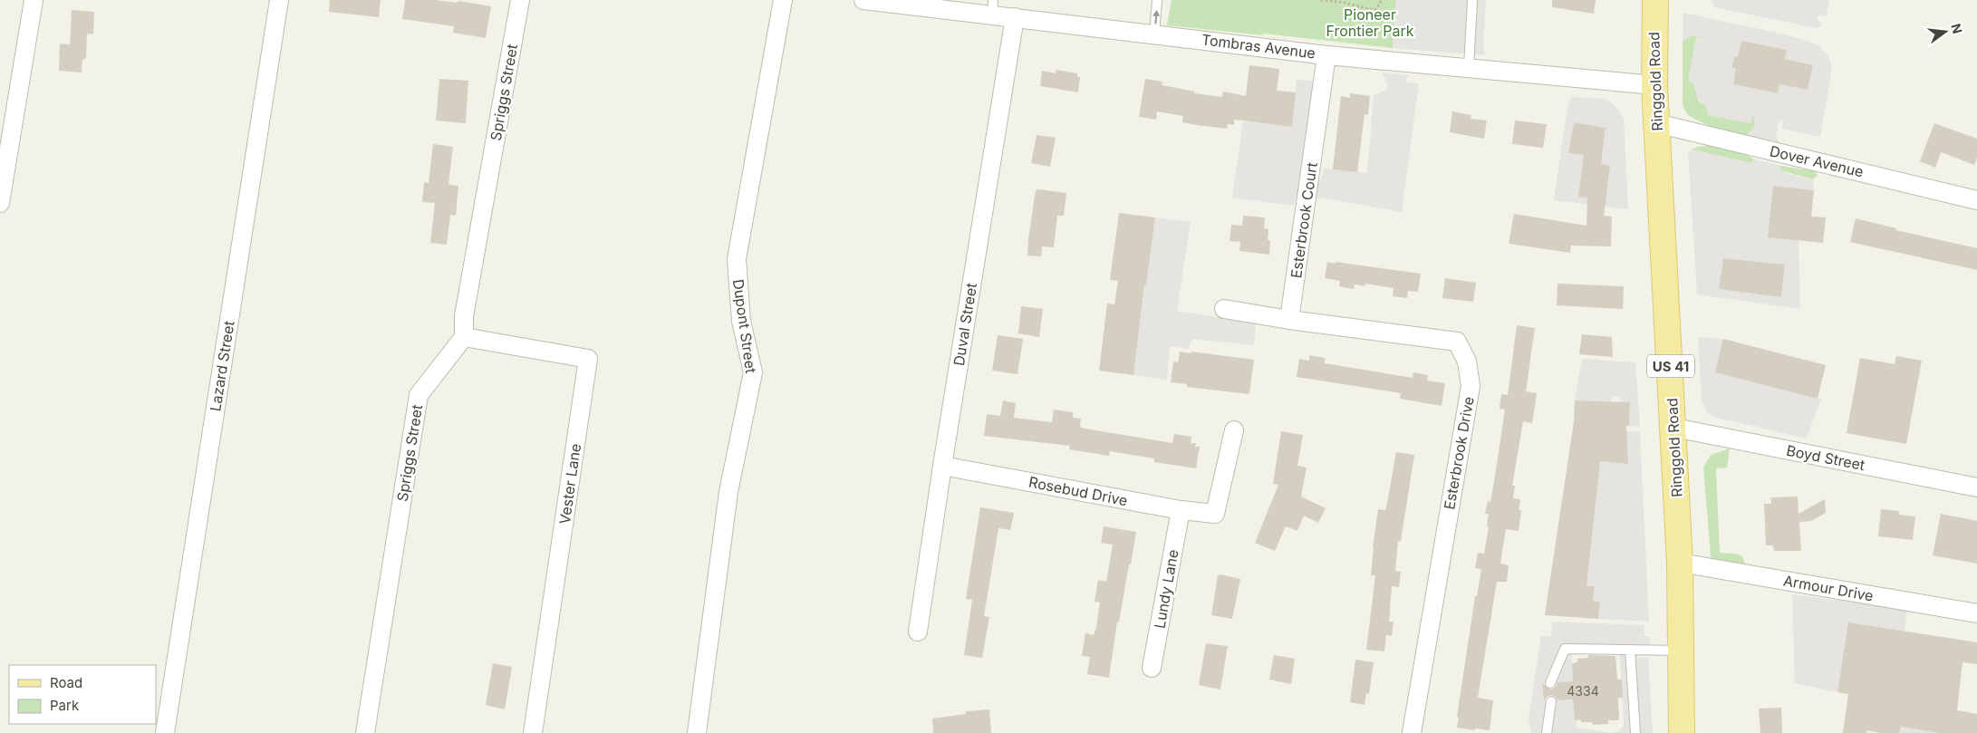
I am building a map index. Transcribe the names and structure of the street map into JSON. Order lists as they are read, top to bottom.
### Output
{
  "streets": {
    "main road": ["Ringgold Road", "US 41"],
    "street": [
      "Tombras Avenue",
      "Spriggs Street",
      "Dover Avenue",
      "Esterbrook Court",
      "Duval Street",
      "Dupont Street",
      "Lazard Street",
      "Esterbrook Drive",
      "Boyd Street",
      "Vester Lane",
      "Rosebud Drive",
      "Armour Drive",
      "Lundy Lane"
    ]
  },
  "crossings": [
    ["Tombras Avenue", "Ringgold Road"],
    ["Tombras Avenue", "Esterbrook Court"],
    ["Tombras Avenue", "Duval Street"],
    ["Ringgold Road", "Dover Avenue"],
    ["Ringgold Road", "Boyd Street"],
    ["Ringgold Road", "Armour Drive"],
    ["Spriggs Street", "Vester Lane"],
    ["Esterbrook Court", "Esterbrook Drive"],
    ["Duval Street", "Rosebud Drive"],
    ["Rosebud Drive", "Lundy Lane"]
  ],
  "parks": ["Pioneer Frontier Park"],
  "house_numbers": ["4334"],
  "legend": ["Road", "Park"],
  "north": "right"
}
